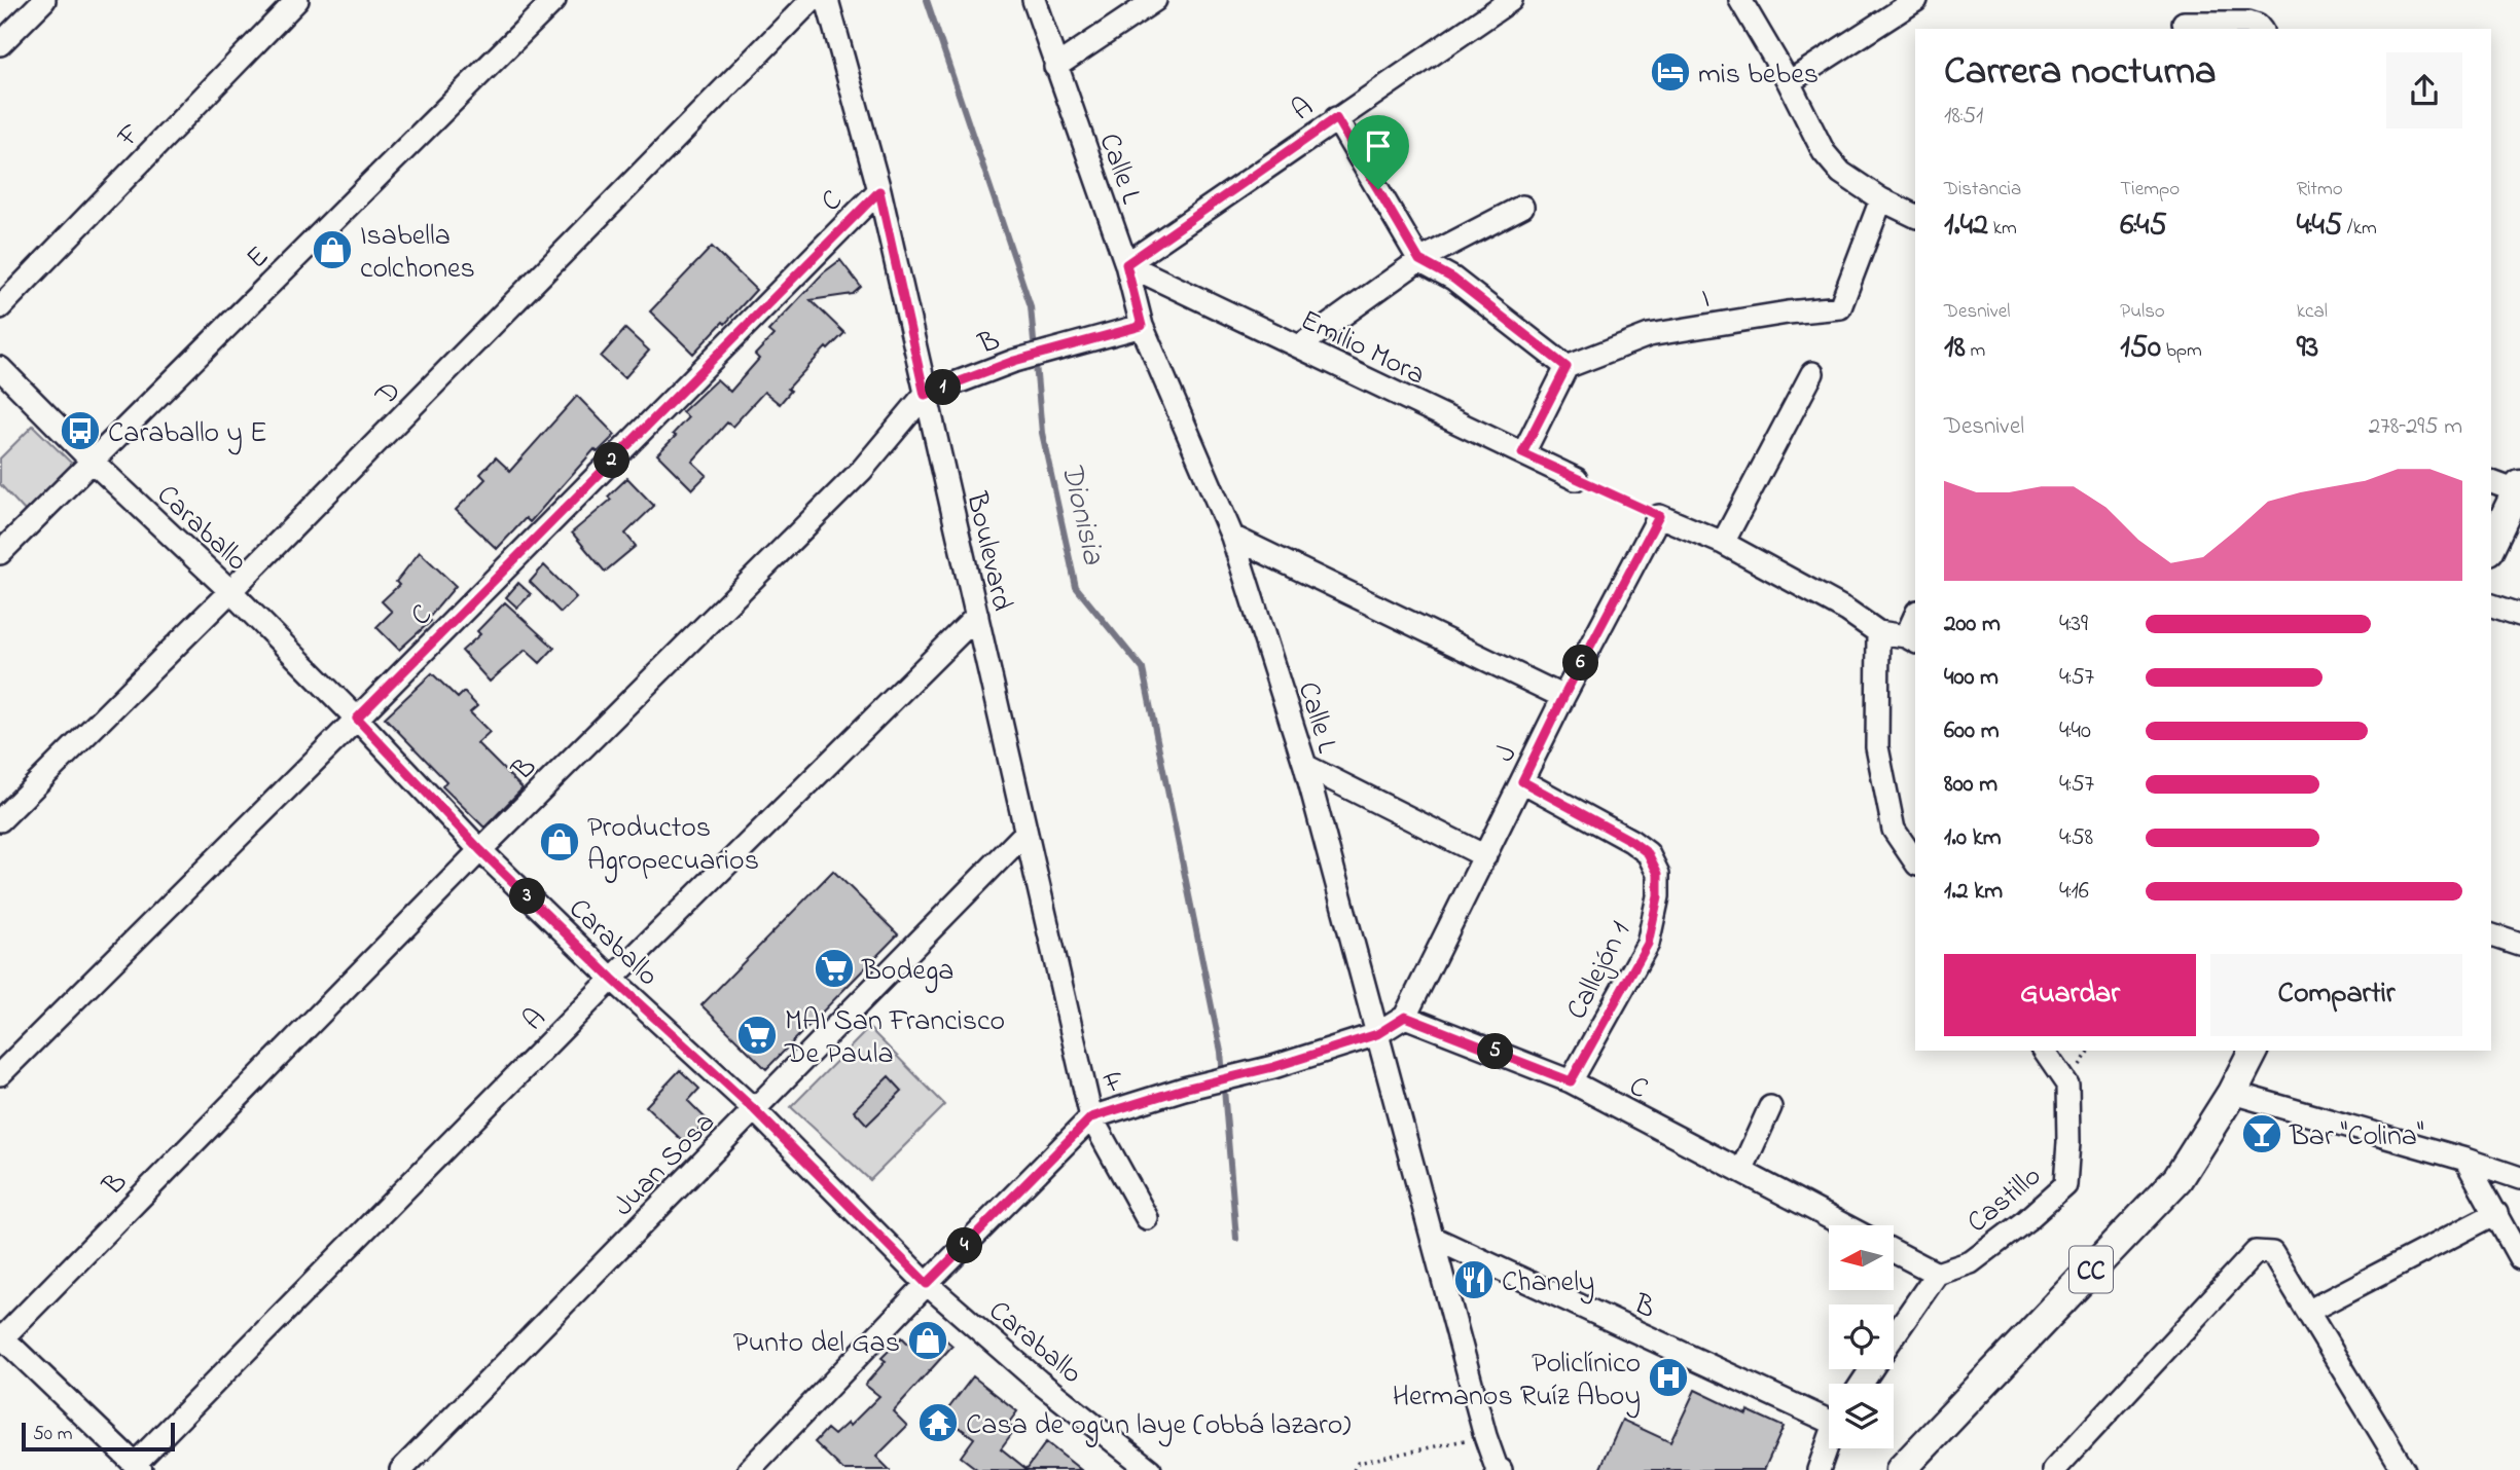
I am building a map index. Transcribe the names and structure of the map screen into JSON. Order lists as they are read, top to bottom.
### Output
{
  "streets": {
    "main road": ["CC"],
    "street": [
      "A",
      "F",
      "Calle L",
      "C",
      "E",
      "I",
      "B",
      "Emilio Mora",
      "D",
      "Caraballo",
      "Boulevard",
      "J",
      "Callejón 1",
      "Juan Sosa",
      "Castillo"
    ]
  },
  "crossings": [
    ["A", "Calle L"],
    ["A", "Emilio Mora"],
    ["A", "Caraballo"],
    ["A", "Boulevard"],
    ["F", "Calle L"],
    ["F", "Caraballo"],
    ["F", "Boulevard"],
    ["Calle L", "B"],
    ["Calle L", "Emilio Mora"],
    ["C", "Caraballo"],
    ["C", "Boulevard"],
    ["C", "J"],
    ["C", "Callejón 1"],
    ["E", "Caraballo"],
    ["B", "Caraballo"],
    ["B", "Boulevard"],
    ["D", "Caraballo"],
    ["Caraballo", "Juan Sosa"],
    ["Boulevard", "Juan Sosa"],
    ["J", "Callejón 1"]
  ],
  "water": ["Dionisia"],
  "places": {
    "hotel": ["mis bebes"],
    "shop": ["Isabella colchones", "Productos Agropecuarios", "Punto del Gas"],
    "bus stop": ["Caraballo y E"],
    "supermarket": ["Bodega", "MAI San Francisco De Paula"],
    "bar": ["Bar \"Colina\""],
    "restaurant": ["Chanely"],
    "hospital": ["Policlínico Hermanos Ruíz Aboy"],
    "temple": ["Casa de ogun laye (obbá lazaro)"]
  },
  "scale_bar": "50 m",
  "north": "left",
  "page": {
    "heading": ["Carrera nocturna", "18:51"],
    "stats": [
      ["Distancia", "1.42 km"],
      ["Tiempo", "6:45"],
      ["Ritmo", "4:45 /km"],
      ["Desnivel", "18 m"],
      ["Pulso", "150 bpm"],
      ["kcal", "93"]
    ],
    "pins": [
      "1",
      "2",
      "6",
      "3",
      "5",
      "4"
    ],
    "chart": ["Desnivel", "278–295 m"],
    "list": [
      {
        "name": "200 m",
        "note": "4:39"
      },
      {
        "name": "400 m",
        "note": "4:57"
      },
      {
        "name": "600 m",
        "note": "4:40"
      },
      {
        "name": "800 m",
        "note": "4:57"
      },
      {
        "name": "1.0 km",
        "note": "4:58"
      },
      {
        "name": "1.2 km",
        "note": "4:16"
      }
    ],
    "buttons": ["Guardar", "Compartir"],
    "scale": "50 m"
  }
}
